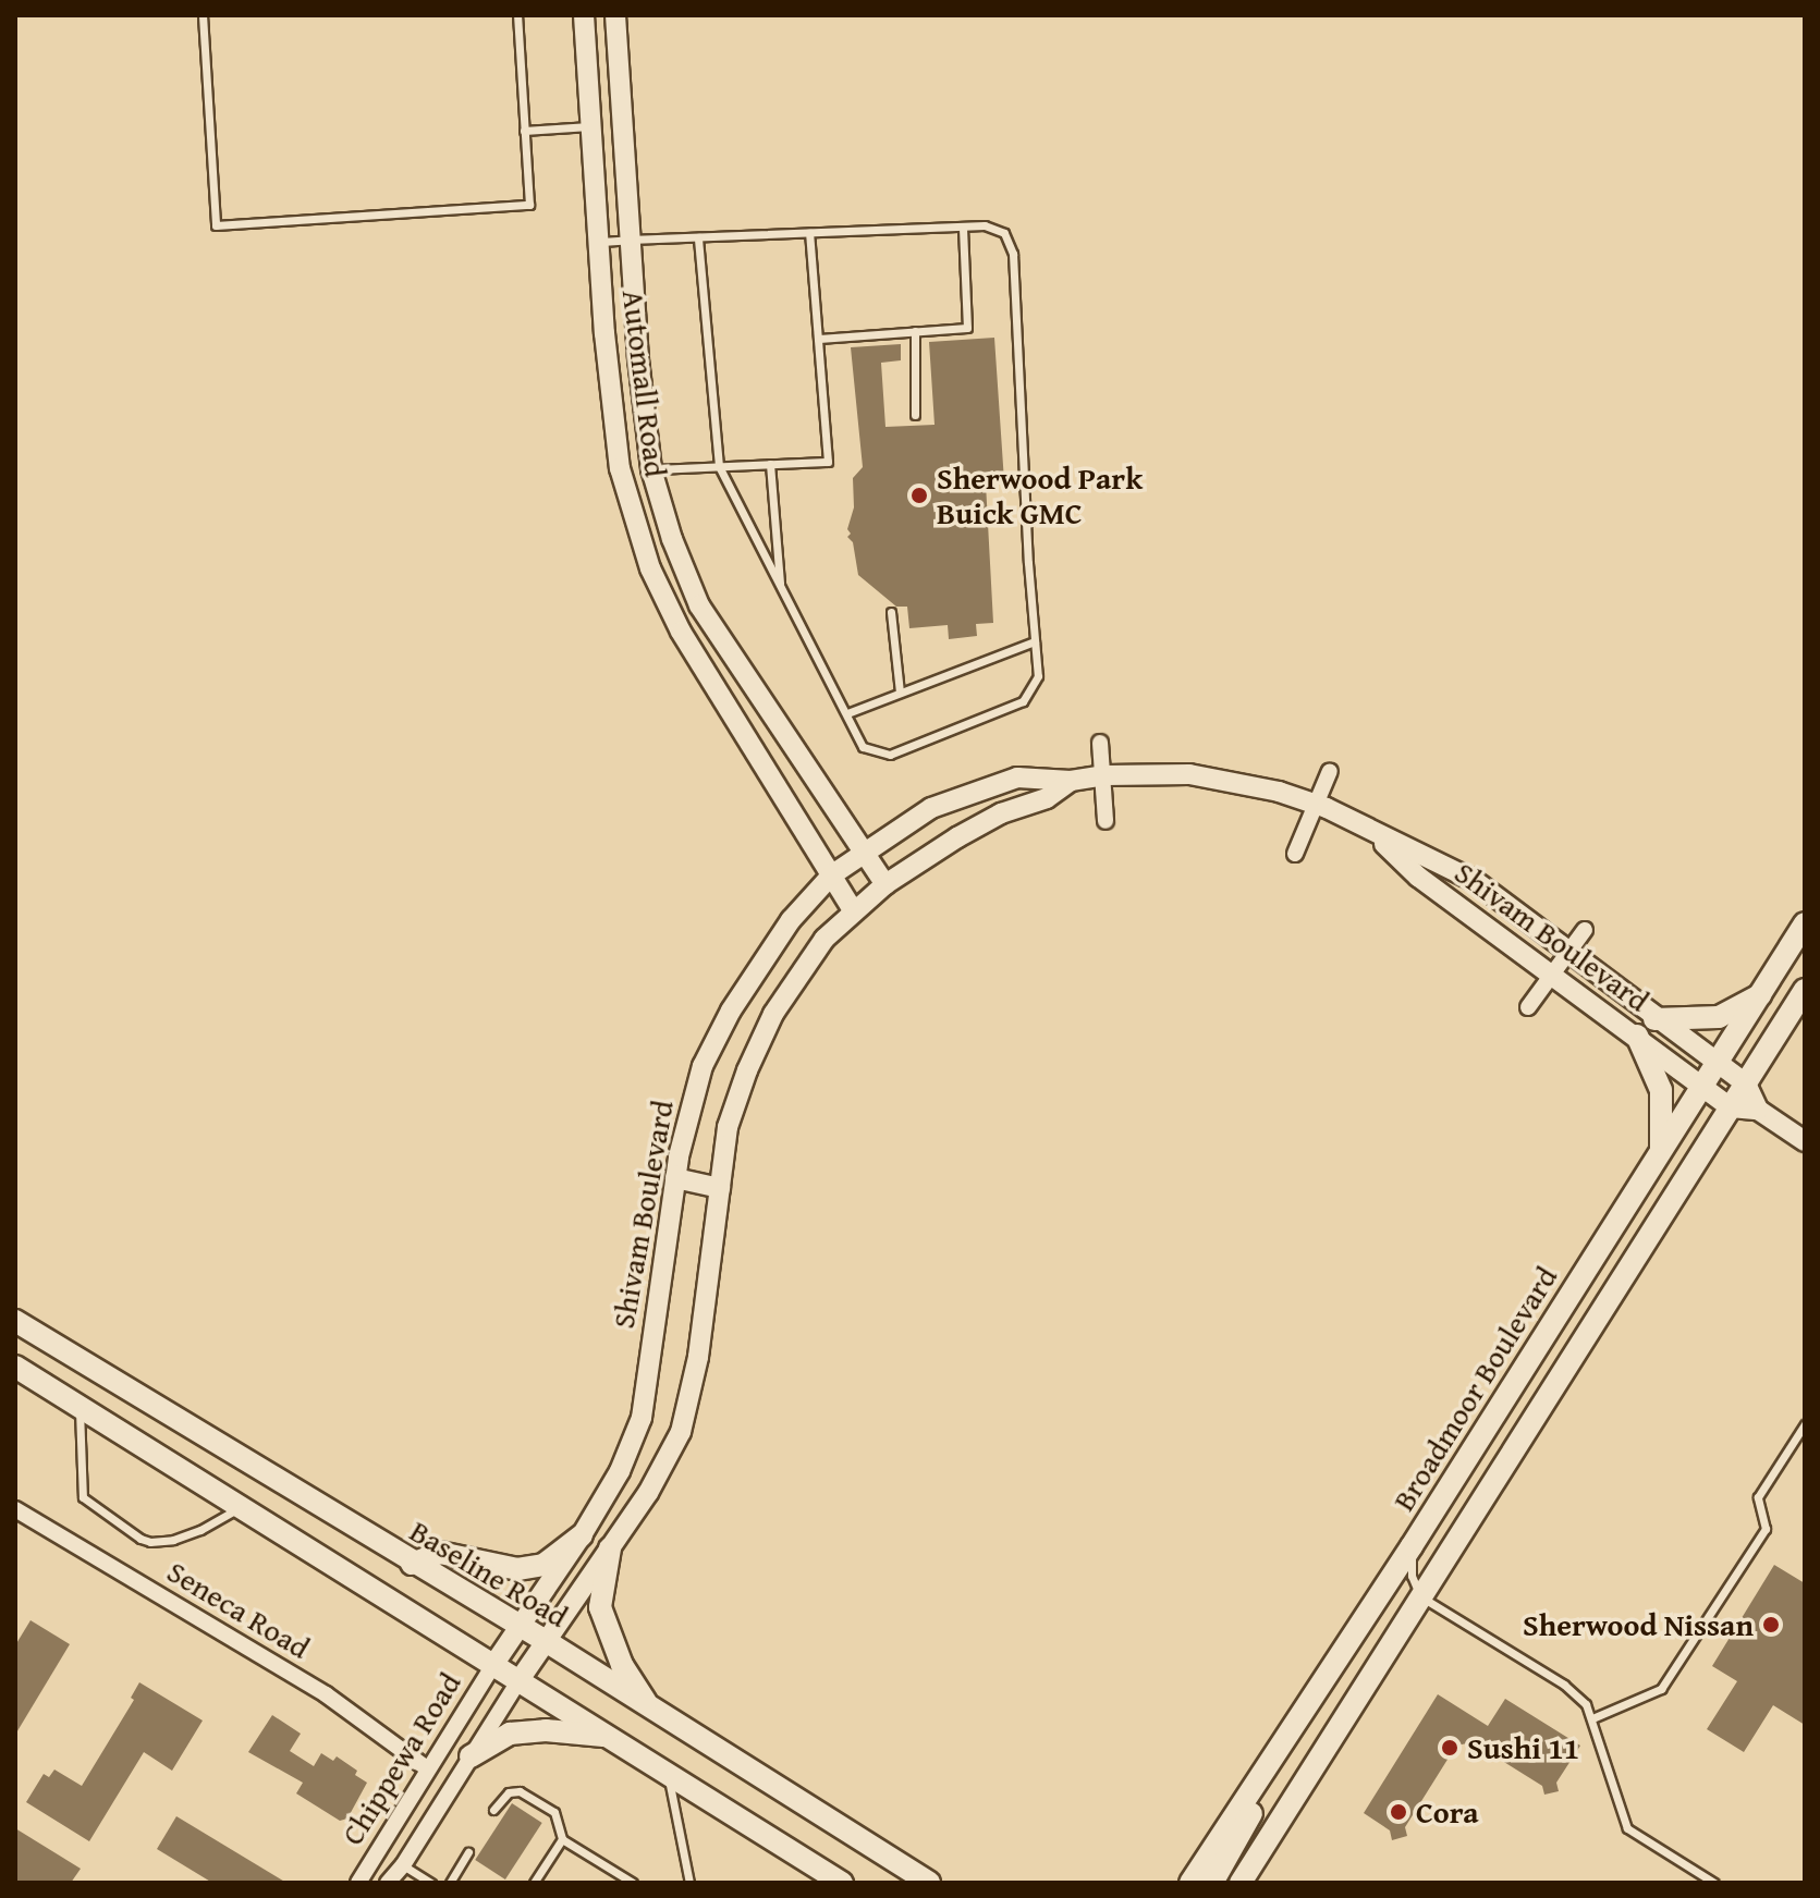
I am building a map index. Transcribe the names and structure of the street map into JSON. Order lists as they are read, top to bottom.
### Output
{
  "streets": {
    "main road": ["Broadmoor Boulevard", "Baseline Road"],
    "street": [
      "Automall Road",
      "Shivam Boulevard",
      "Seneca Road",
      "Chippewa Road"
    ]
  },
  "crossings": [
    ["Automall Road", "Shivam Boulevard"],
    ["Shivam Boulevard", "Broadmoor Boulevard"],
    ["Shivam Boulevard", "Baseline Road"],
    ["Shivam Boulevard", "Chippewa Road"],
    ["Seneca Road", "Chippewa Road"]
  ],
  "places": [
    "Sherwood Park Buick GMC",
    "Sherwood Nissan",
    "Sushi 11",
    "Cora"
  ]
}
